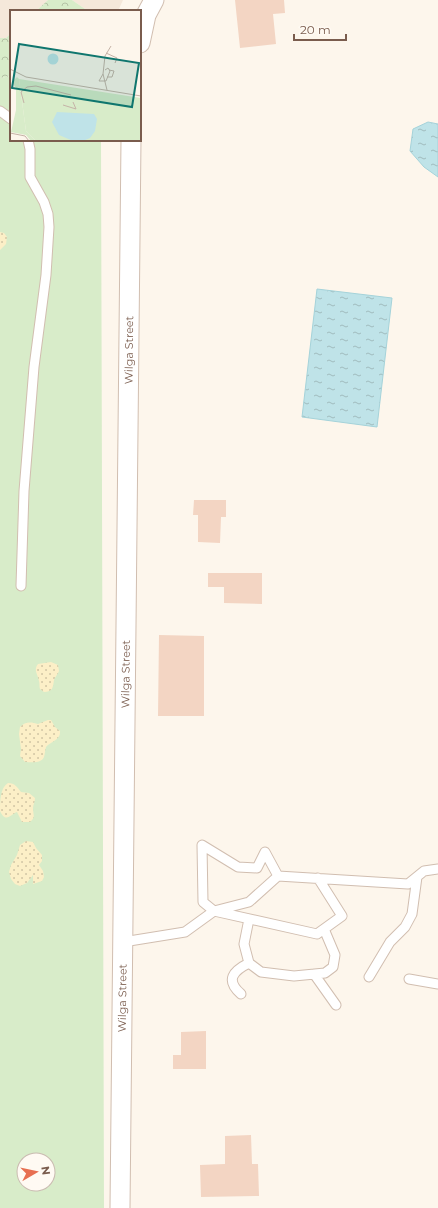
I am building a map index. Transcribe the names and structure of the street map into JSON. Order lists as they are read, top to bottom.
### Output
{
  "streets": {
    "street": ["Wilga Street"]
  },
  "scale_bar": "20 m",
  "north": "right"
}
